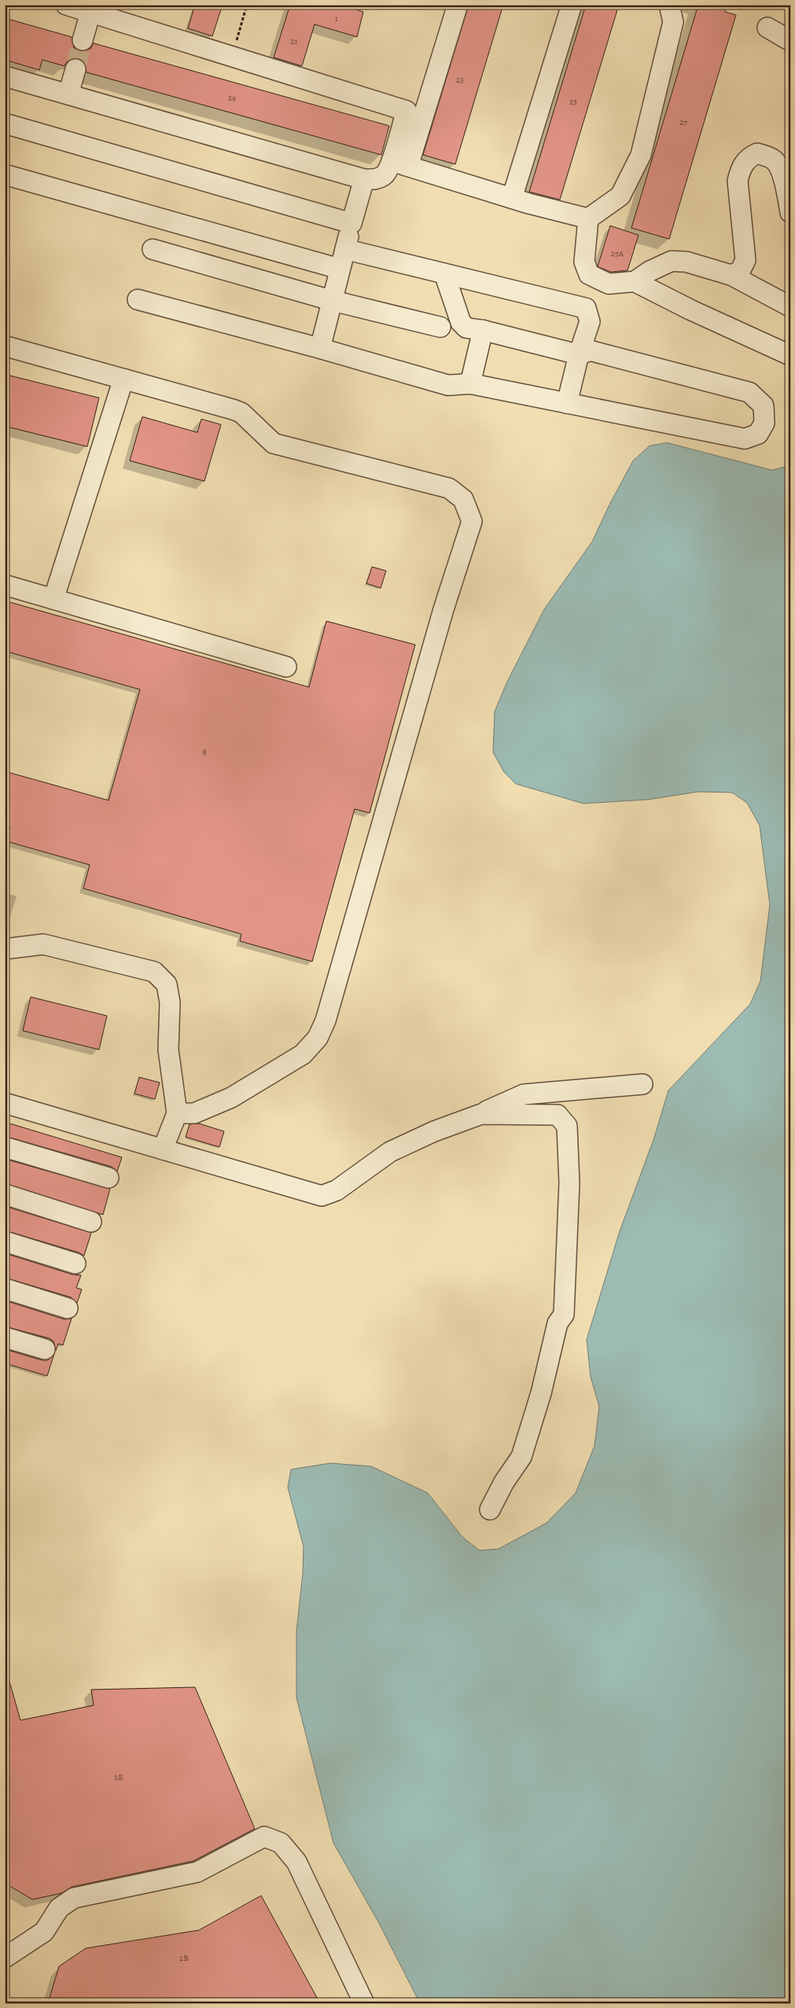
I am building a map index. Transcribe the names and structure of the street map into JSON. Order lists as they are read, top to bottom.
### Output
{
  "house_numbers": [
    "1",
    "21",
    "23",
    "29",
    "25",
    "27",
    "27А",
    "8",
    "2Б",
    "2В"
  ]
}
